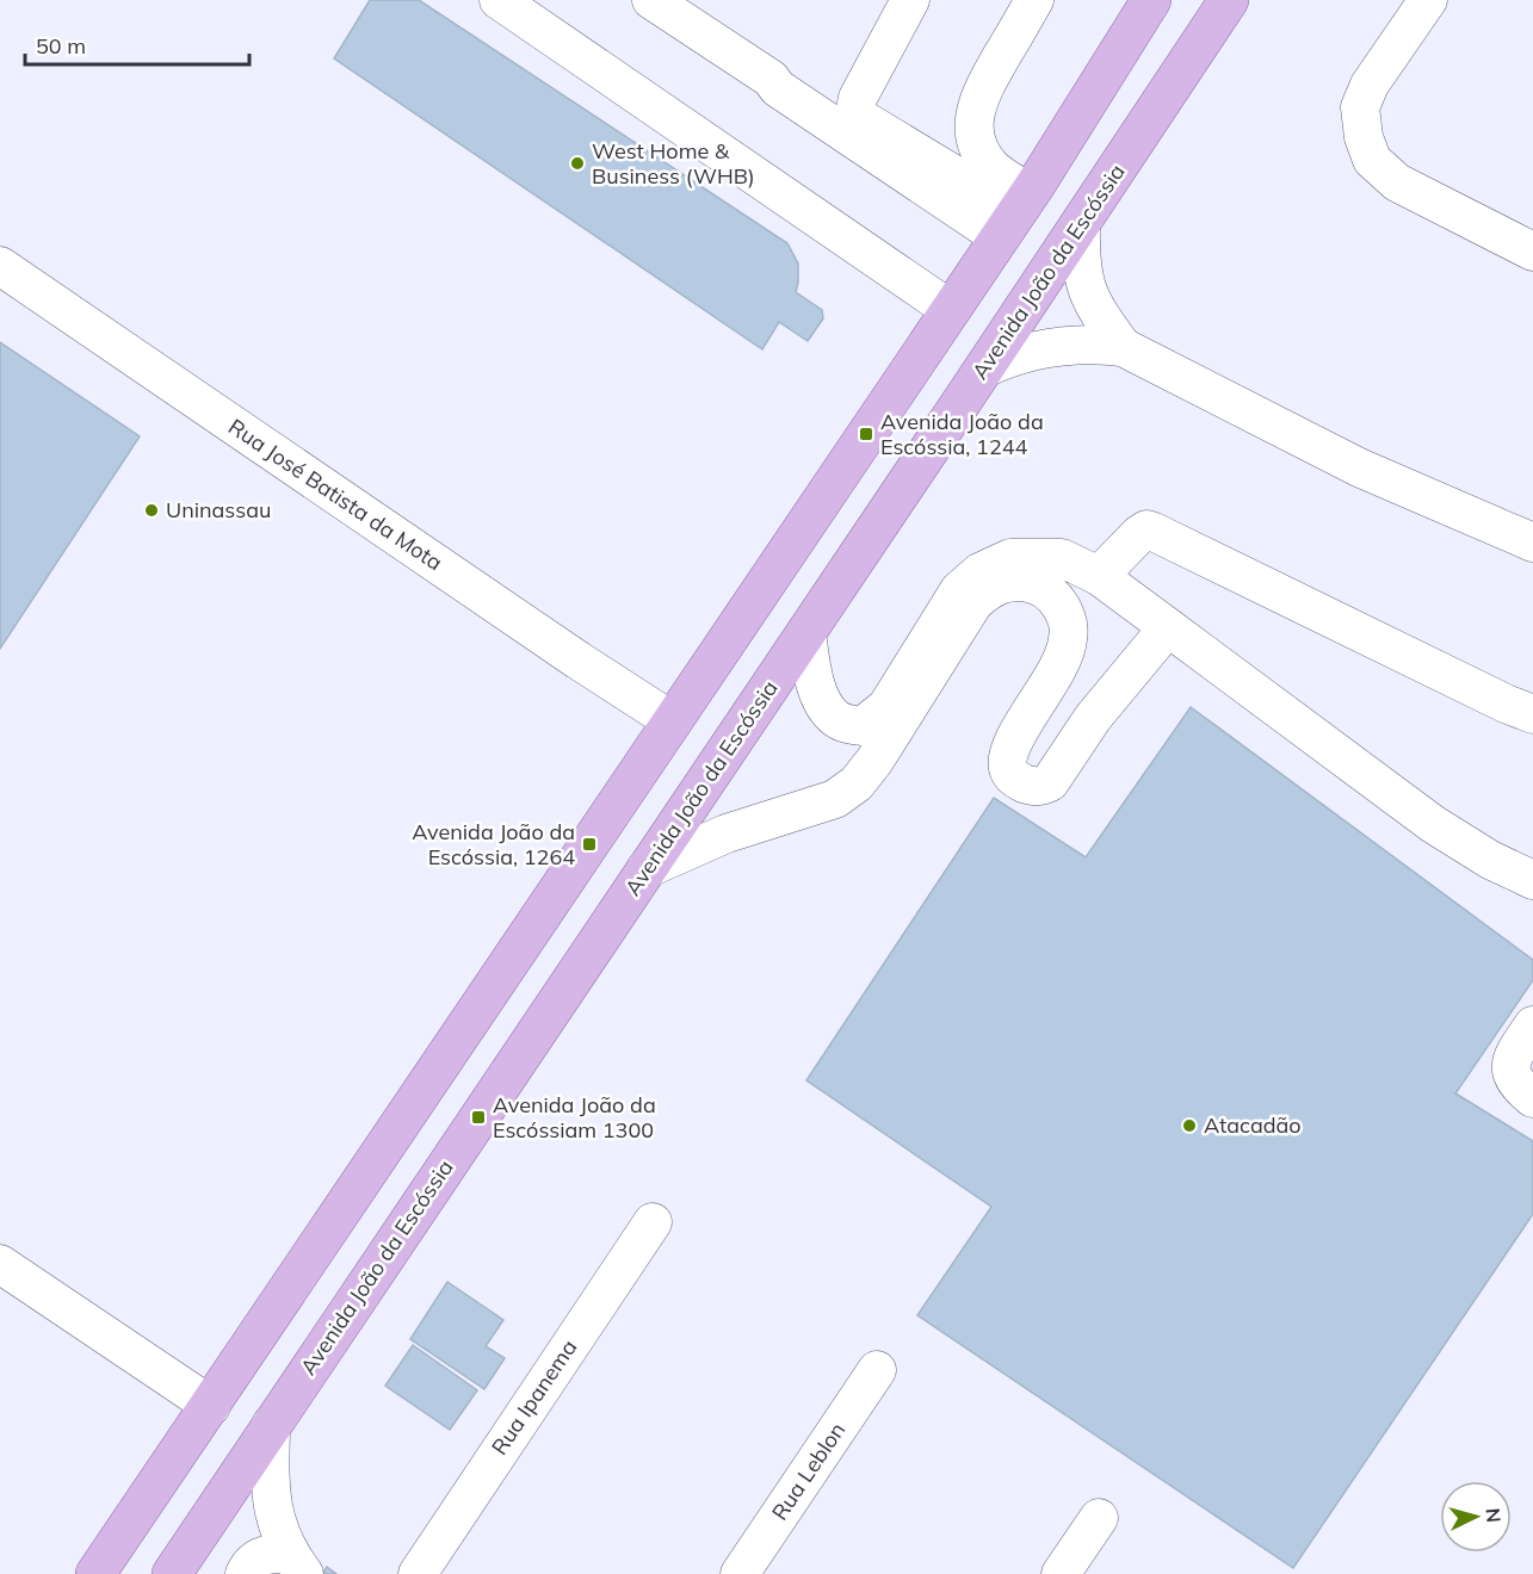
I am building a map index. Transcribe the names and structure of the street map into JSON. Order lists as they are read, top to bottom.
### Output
{
  "streets": {
    "main road": ["Avenida João da Escóssia"],
    "street": ["Rua José Batista da Mota", "Rua Ipanema", "Rua Leblon"]
  },
  "places": {
    "other": ["West Home & Business (WHB)", "Uninassau", "Atacadão"],
    "transit": ["Avenida João da Escóssia, 1244", "Avenida João da Escóssia, 1264", "Avenida João da Escóssiam 1300"]
  },
  "scale_bar": "50 m",
  "north": "right"
}
